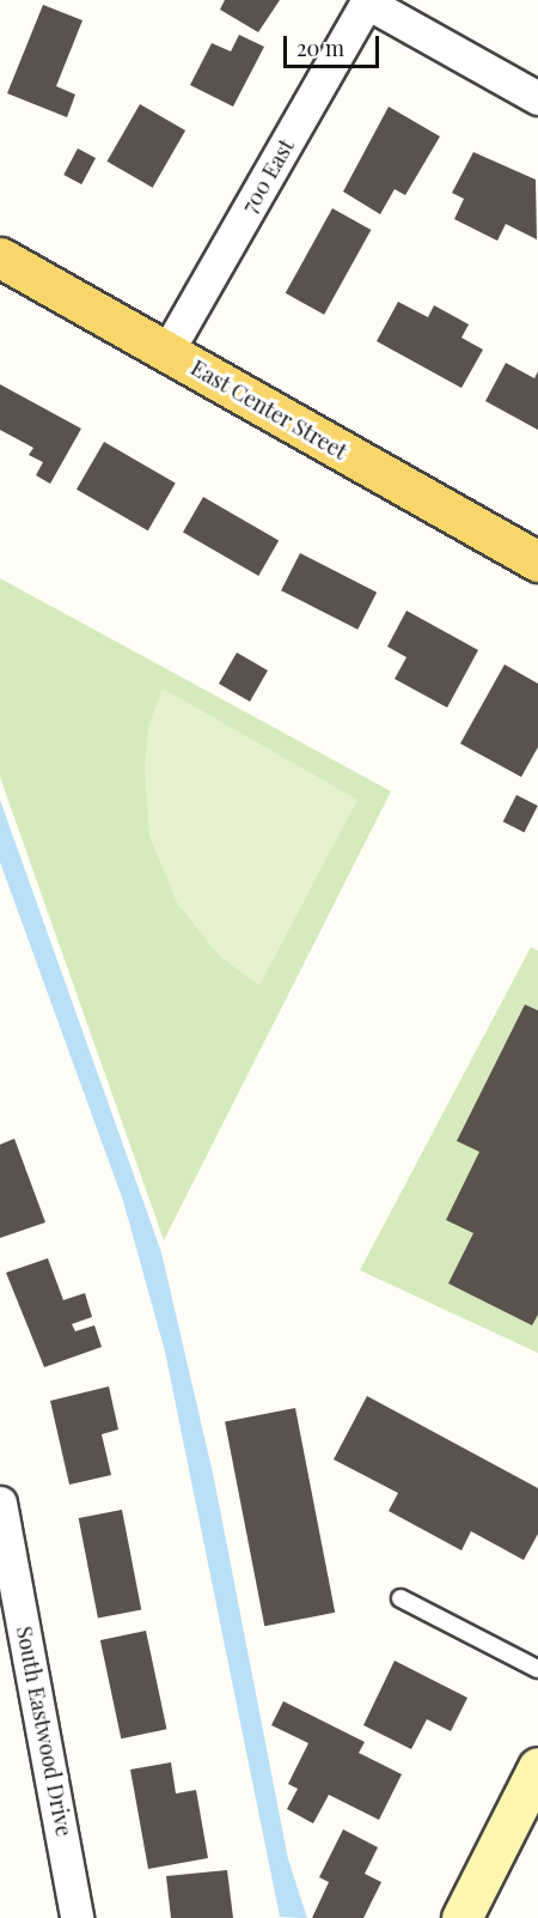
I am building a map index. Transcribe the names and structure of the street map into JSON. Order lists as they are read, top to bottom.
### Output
{
  "streets": {
    "main road": ["East Center Street"],
    "street": ["700 East", "South Eastwood Drive"]
  },
  "crossings": [
    ["700 East", "East Center Street"]
  ],
  "scale_bar": "20 m"
}
